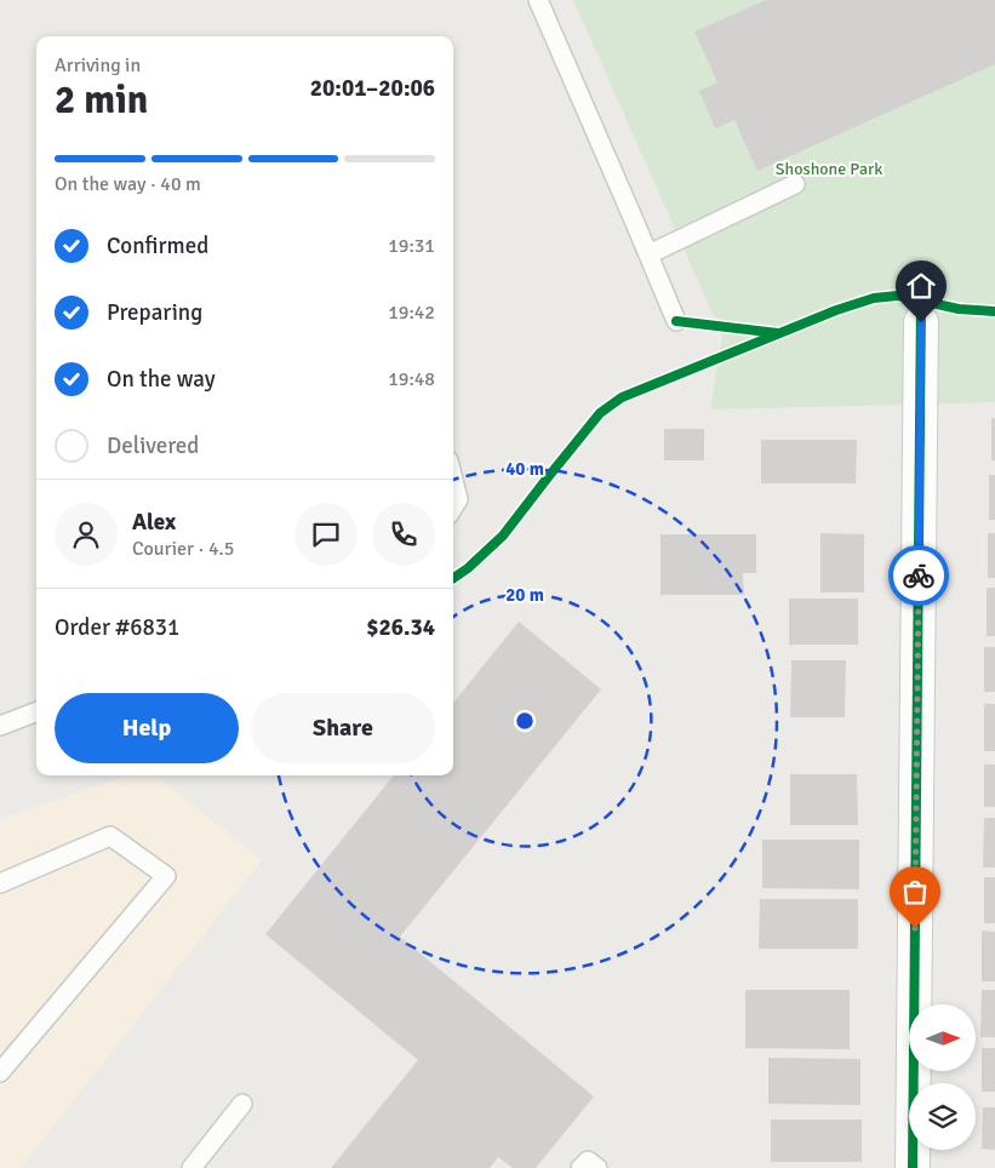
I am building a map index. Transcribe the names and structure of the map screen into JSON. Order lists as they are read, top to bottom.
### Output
{
  "parks": ["Shoshone Park"],
  "north": "right",
  "page": {
    "heading": ["2 min", "Arriving in", "20:01–20:06"],
    "panel": [
      "Alex",
      "Courier · 4.5",
      "Order #6831",
      "$26.34"
    ],
    "bar": "On the way · 40 m",
    "list": [
      ["Confirmed", "19:31"],
      ["Preparing", "19:42"],
      ["On the way", "19:48"],
      "Delivered"
    ],
    "buttons": ["Help", "Share"]
  },
  "rings": ["40 m", "20 m"]
}
